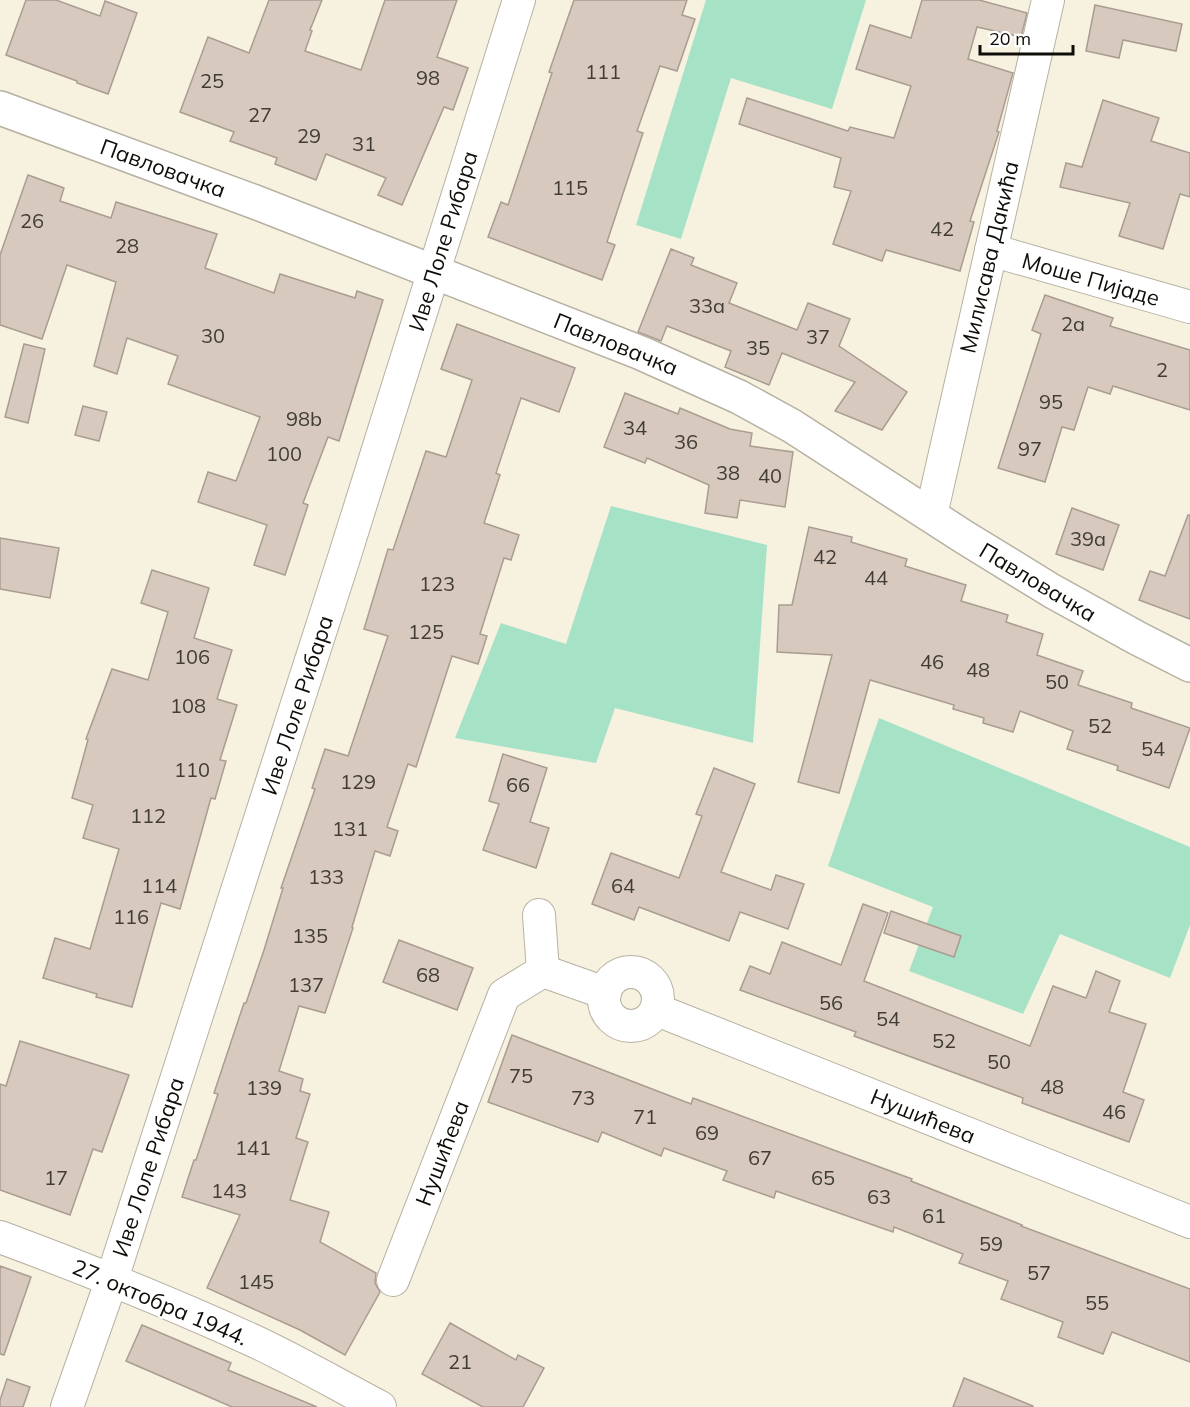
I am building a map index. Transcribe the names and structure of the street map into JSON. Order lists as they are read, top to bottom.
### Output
{
  "streets": {
    "street": [
      "Павловачка",
      "Иве Лоле Рибара",
      "Милисава Дакића",
      "Моше Пијаде",
      "Нушићева",
      "27. октобра 1944."
    ]
  },
  "crossings": [
    ["Павловачка", "Иве Лоле Рибара"],
    ["Павловачка", "Милисава Дакића"],
    ["Иве Лоле Рибара", "27. октобра 1944."],
    ["Милисава Дакића", "Моше Пијаде"]
  ],
  "house_numbers": [
    "111",
    "98",
    "25",
    "27",
    "29",
    "31",
    "115",
    "26",
    "42",
    "28",
    "33a",
    "2a",
    "30",
    "37",
    "35",
    "2",
    "95",
    "98b",
    "34",
    "36",
    "97",
    "100",
    "38",
    "40",
    "39a",
    "42",
    "44",
    "123",
    "125",
    "106",
    "46",
    "48",
    "50",
    "108",
    "52",
    "54",
    "110",
    "129",
    "66",
    "112",
    "131",
    "133",
    "114",
    "64",
    "116",
    "135",
    "68",
    "137",
    "56",
    "54",
    "52",
    "50",
    "75",
    "48",
    "139",
    "73",
    "46",
    "71",
    "69",
    "141",
    "67",
    "17",
    "65",
    "143",
    "63",
    "61",
    "59",
    "57",
    "145",
    "55",
    "21"
  ],
  "scale_bar": "20 m"
}
